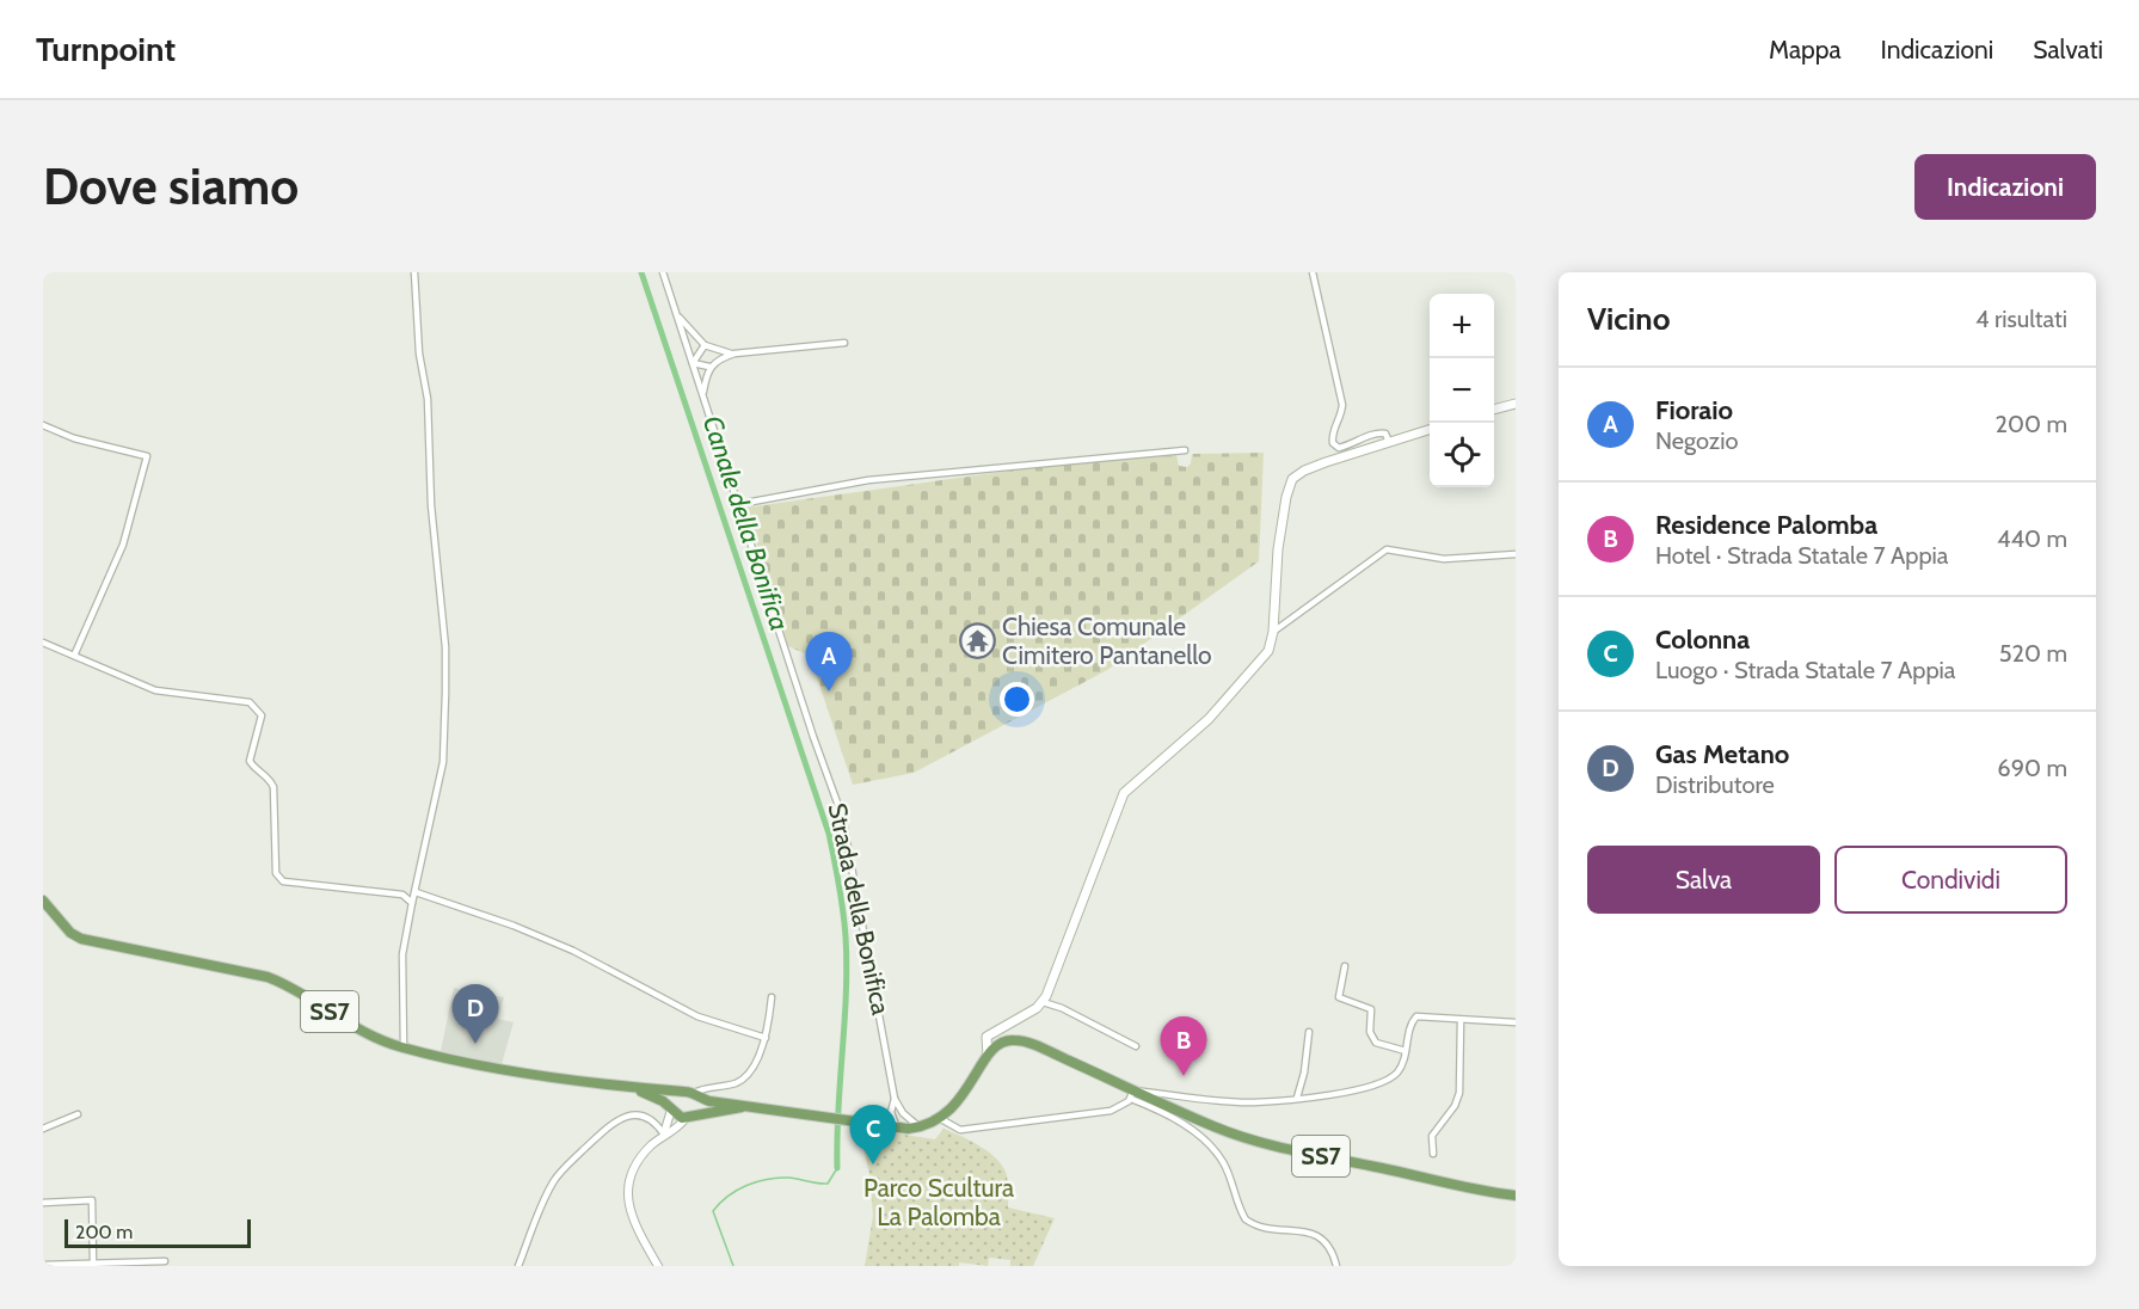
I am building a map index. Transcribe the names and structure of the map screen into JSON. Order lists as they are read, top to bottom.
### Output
{
  "streets": {
    "main road": ["SS7"],
    "street": ["Strada della Bonifica"]
  },
  "water": ["Canale della Bonifica"],
  "parks": ["Parco Scultura La Palomba"],
  "places": {
    "temple": ["Chiesa Comunale Cimitero Pantanello"]
  },
  "scale_bar": "200 m",
  "page": {
    "header": "Turnpoint",
    "nav": ["Mappa", "Indicazioni", "Salvati"],
    "buttons": [
      "Indicazioni",
      ["Salva", "Condividi"]
    ],
    "title": "Dove siamo",
    "heading": ["Vicino", "4 risultati"],
    "map_buttons": ["+", "−"],
    "list": [
      {
        "mark": "A",
        "name": "Fioraio",
        "note": "Negozio",
        "value": "200 m"
      },
      {
        "mark": "B",
        "name": "Residence Palomba",
        "note": "Hotel · Strada Statale 7 Appia",
        "value": "440 m"
      },
      {
        "mark": "C",
        "name": "Colonna",
        "note": "Luogo · Strada Statale 7 Appia",
        "value": "520 m"
      },
      {
        "mark": "D",
        "name": "Gas Metano",
        "note": "Distributore",
        "value": "690 m"
      }
    ],
    "pins": [
      "A",
      "D",
      "B",
      "C"
    ],
    "scale": "200 m"
  }
}
